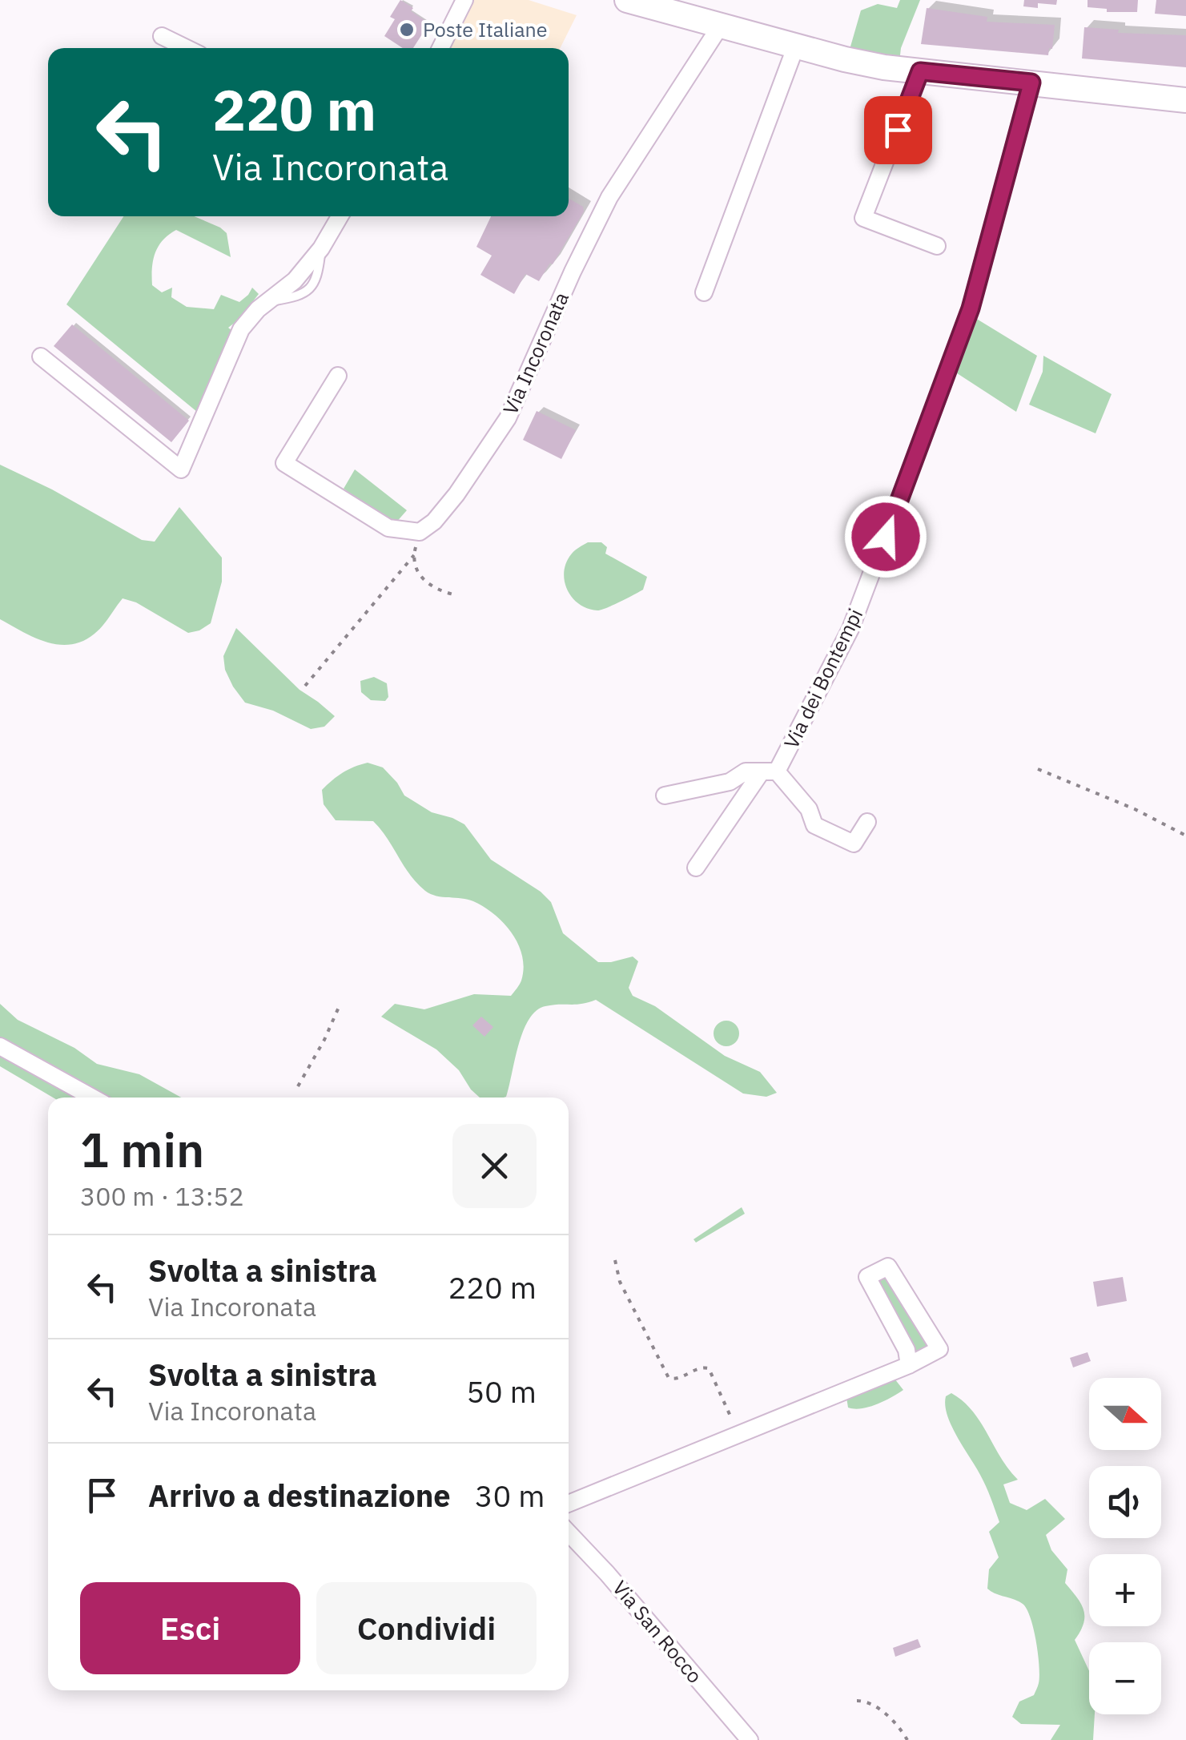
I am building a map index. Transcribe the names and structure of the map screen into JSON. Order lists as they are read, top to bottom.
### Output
{
  "streets": {
    "street": ["Via Incoronata", "Via dei Bontempi", "Via San Rocco"]
  },
  "places": ["Poste Italiane"],
  "north": "right",
  "page": {
    "turn": ["220 m", "Via Incoronata"],
    "heading": ["1 min", "300 m · 13:52"],
    "list": [
      {
        "name": "Svolta a sinistra",
        "note": "Via Incoronata",
        "value": "220 m"
      },
      {
        "name": "Svolta a sinistra",
        "note": "Via Incoronata",
        "value": "50 m"
      },
      {
        "name": "Arrivo a destinazione",
        "value": "30 m"
      }
    ],
    "map_buttons": ["+", "−"],
    "buttons": ["Esci", "Condividi"]
  }
}
